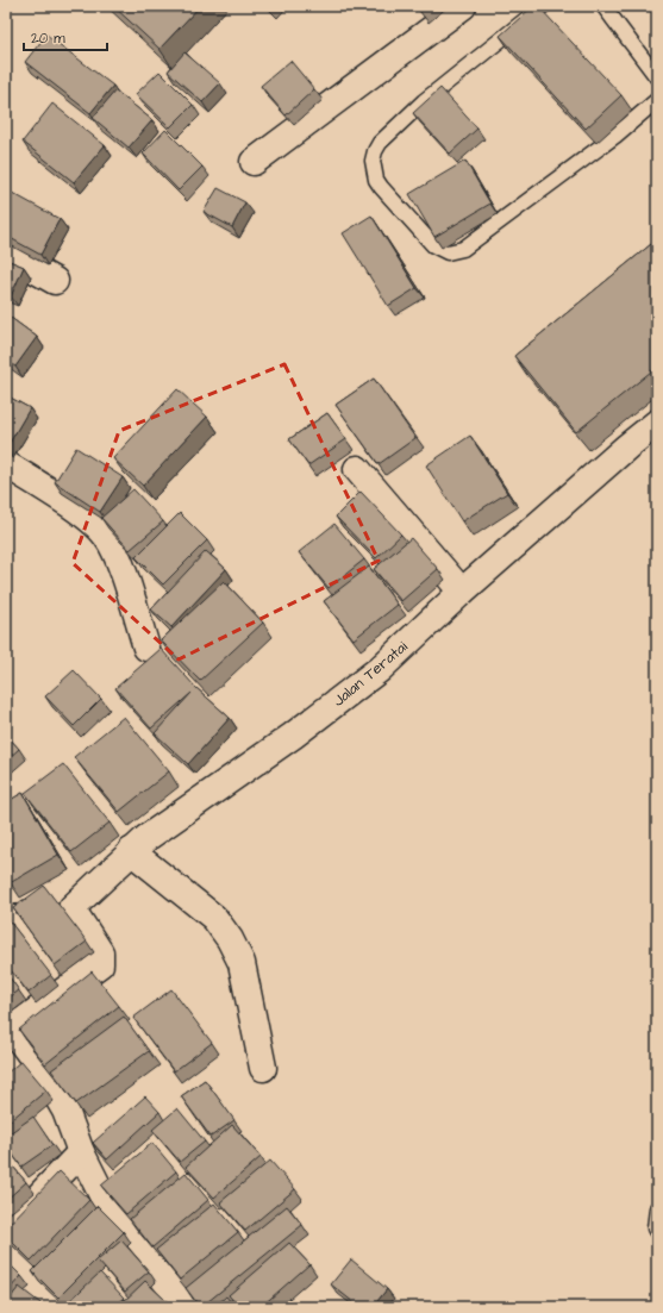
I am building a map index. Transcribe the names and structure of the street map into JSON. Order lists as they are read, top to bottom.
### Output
{
  "streets": {
    "street": ["Jalan Teratai"]
  },
  "scale_bar": "20 m"
}
